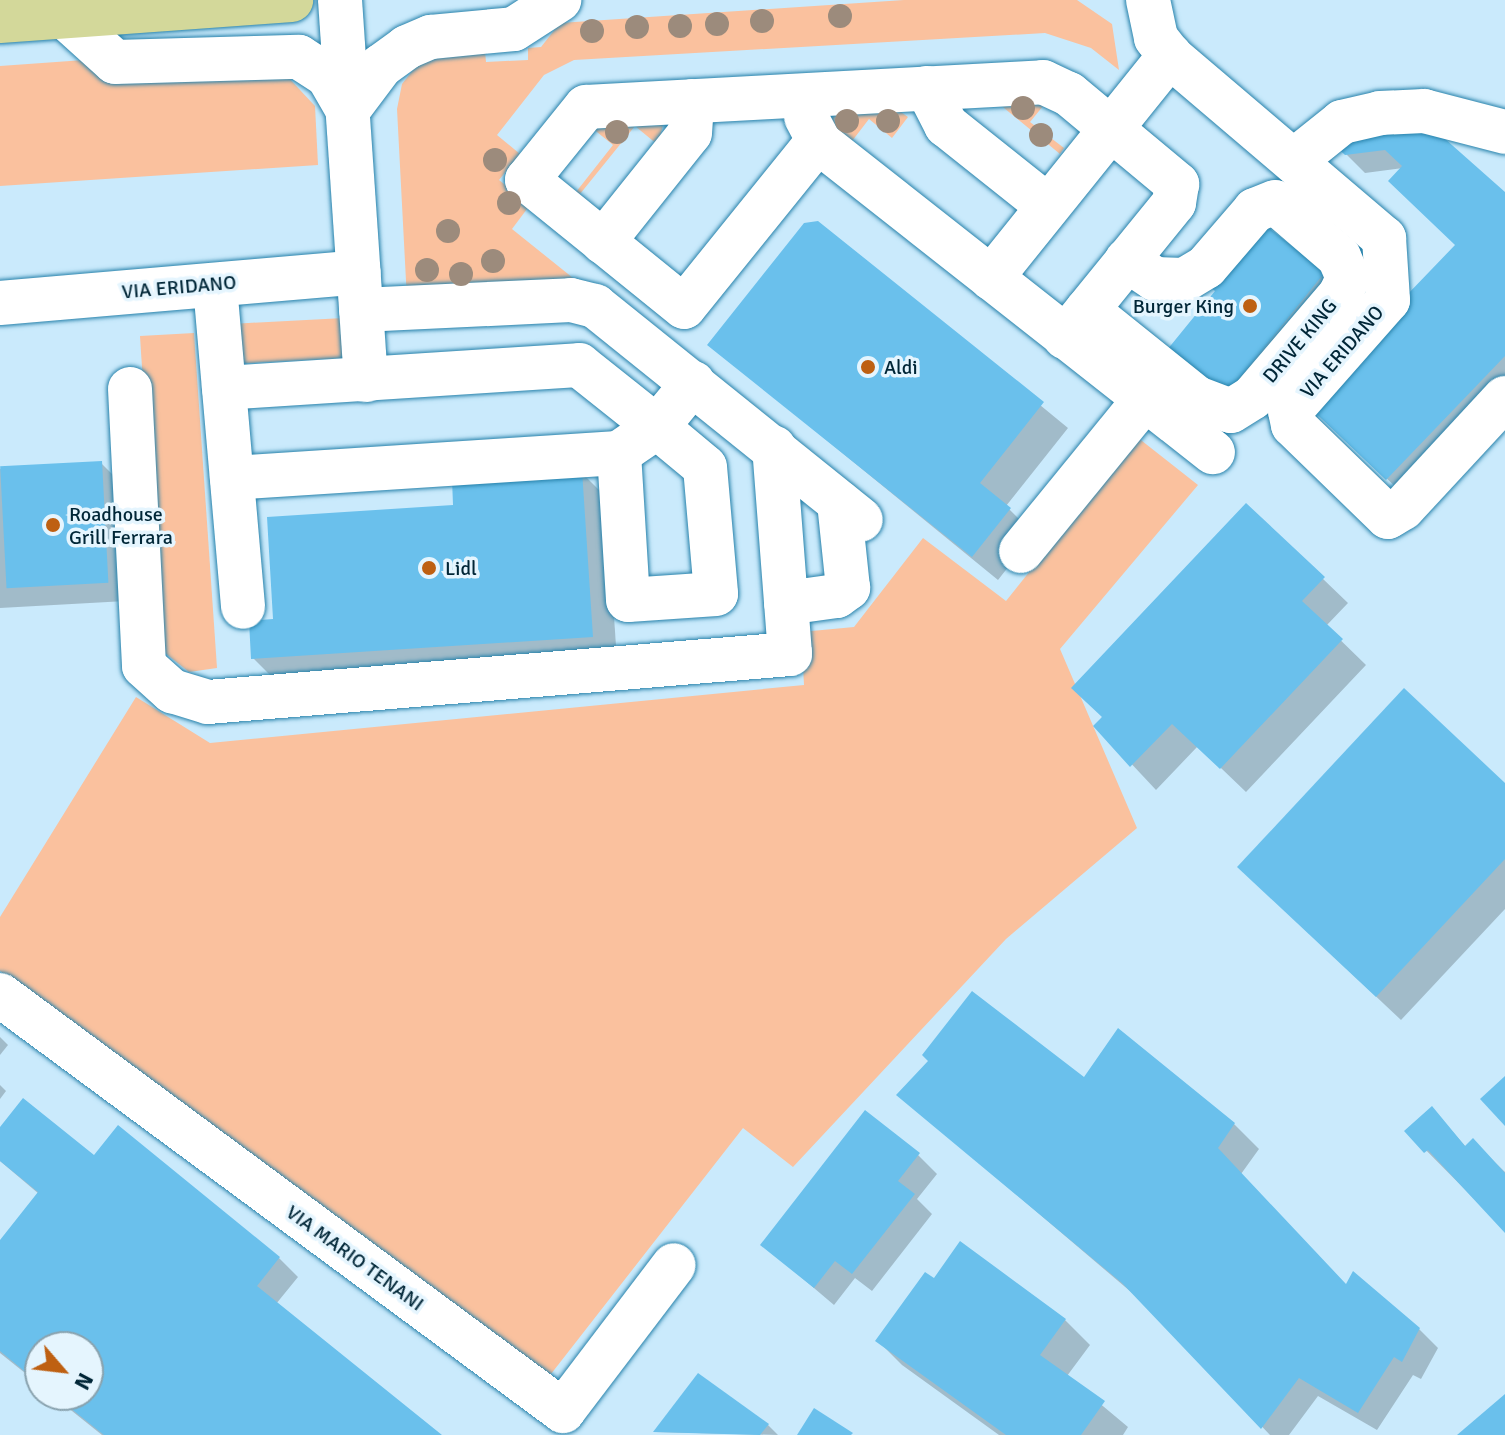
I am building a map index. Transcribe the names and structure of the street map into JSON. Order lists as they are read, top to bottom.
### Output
{
  "streets": {
    "street": ["VIA ERIDANO", "DRIVE KING", "VIA MARIO TENANI"]
  },
  "places": [
    "Burger King",
    "Aldi",
    "Roadhouse Grill Ferrara",
    "Lidl"
  ],
  "north": "bottom right"
}
